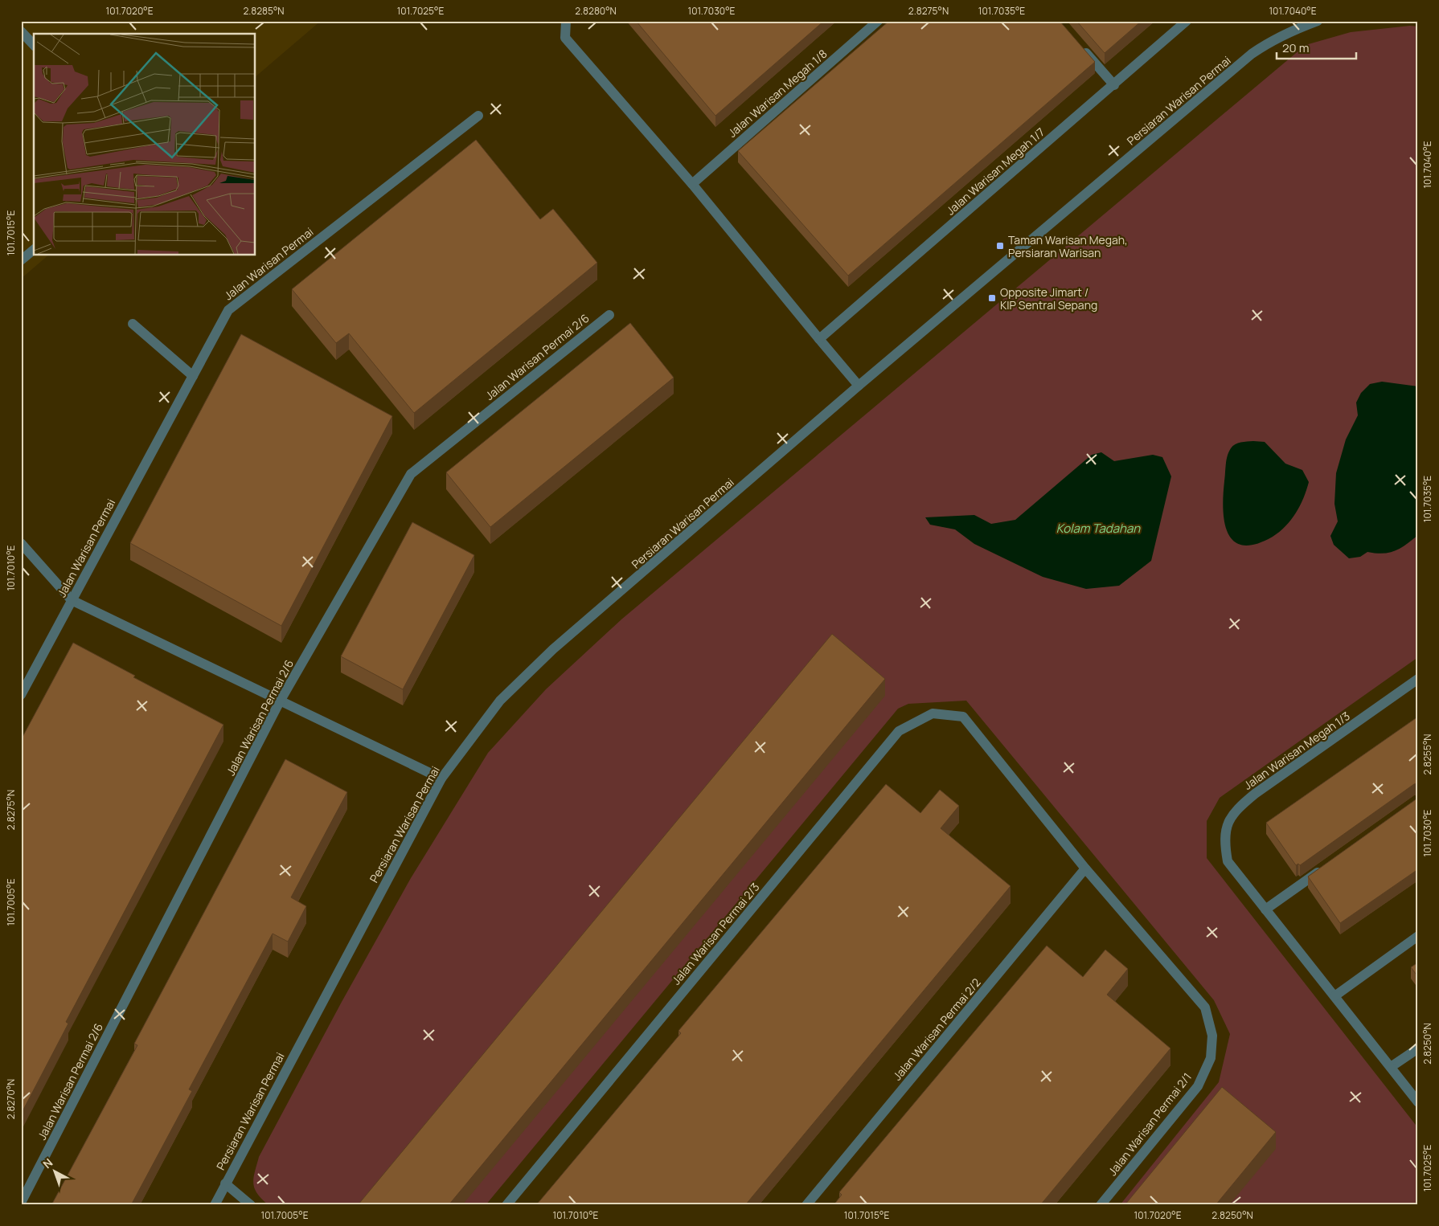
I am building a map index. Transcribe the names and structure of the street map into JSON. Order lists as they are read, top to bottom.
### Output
{
  "streets": {
    "street": [
      "Jalan Warisan Megah 1/8",
      "Persiaran Warisan Permai",
      "Jalan Warisan Megah 1/7",
      "Jalan Warisan Permai",
      "Jalan Warisan Permai 2/6",
      "Jalan Warisan Megah 1/3",
      "Jalan Warisan Permai 2/3",
      "Jalan Warisan Permai 2/2",
      "Jalan Warisan Permai 2/1"
    ]
  },
  "crossings": [
    ["Jalan Warisan Permai 2/3", "Jalan Warisan Permai 2/2"],
    ["Jalan Warisan Permai 2/3", "Jalan Warisan Permai 2/1"],
    ["Jalan Warisan Permai 2/2", "Jalan Warisan Permai 2/1"]
  ],
  "water": ["Kolam Tadahan"],
  "places": {
    "transit": ["Taman Warisan Megah, Persiaran Warisan", "Opposite Jimart / KIP Sentral Sepang"]
  },
  "scale_bar": "20 m",
  "north": "top left",
  "coordinates": [
    "101.7020°E",
    "2.8285°N",
    "101.7025°E",
    "2.8280°N",
    "101.7030°E",
    "2.8275°N",
    "101.7035°E",
    "101.7040°E",
    "101.7015°E",
    "101.7010°E",
    "2.8255°N",
    "101.7005°E",
    "2.8250°N",
    "2.8270°N"
  ]
}
